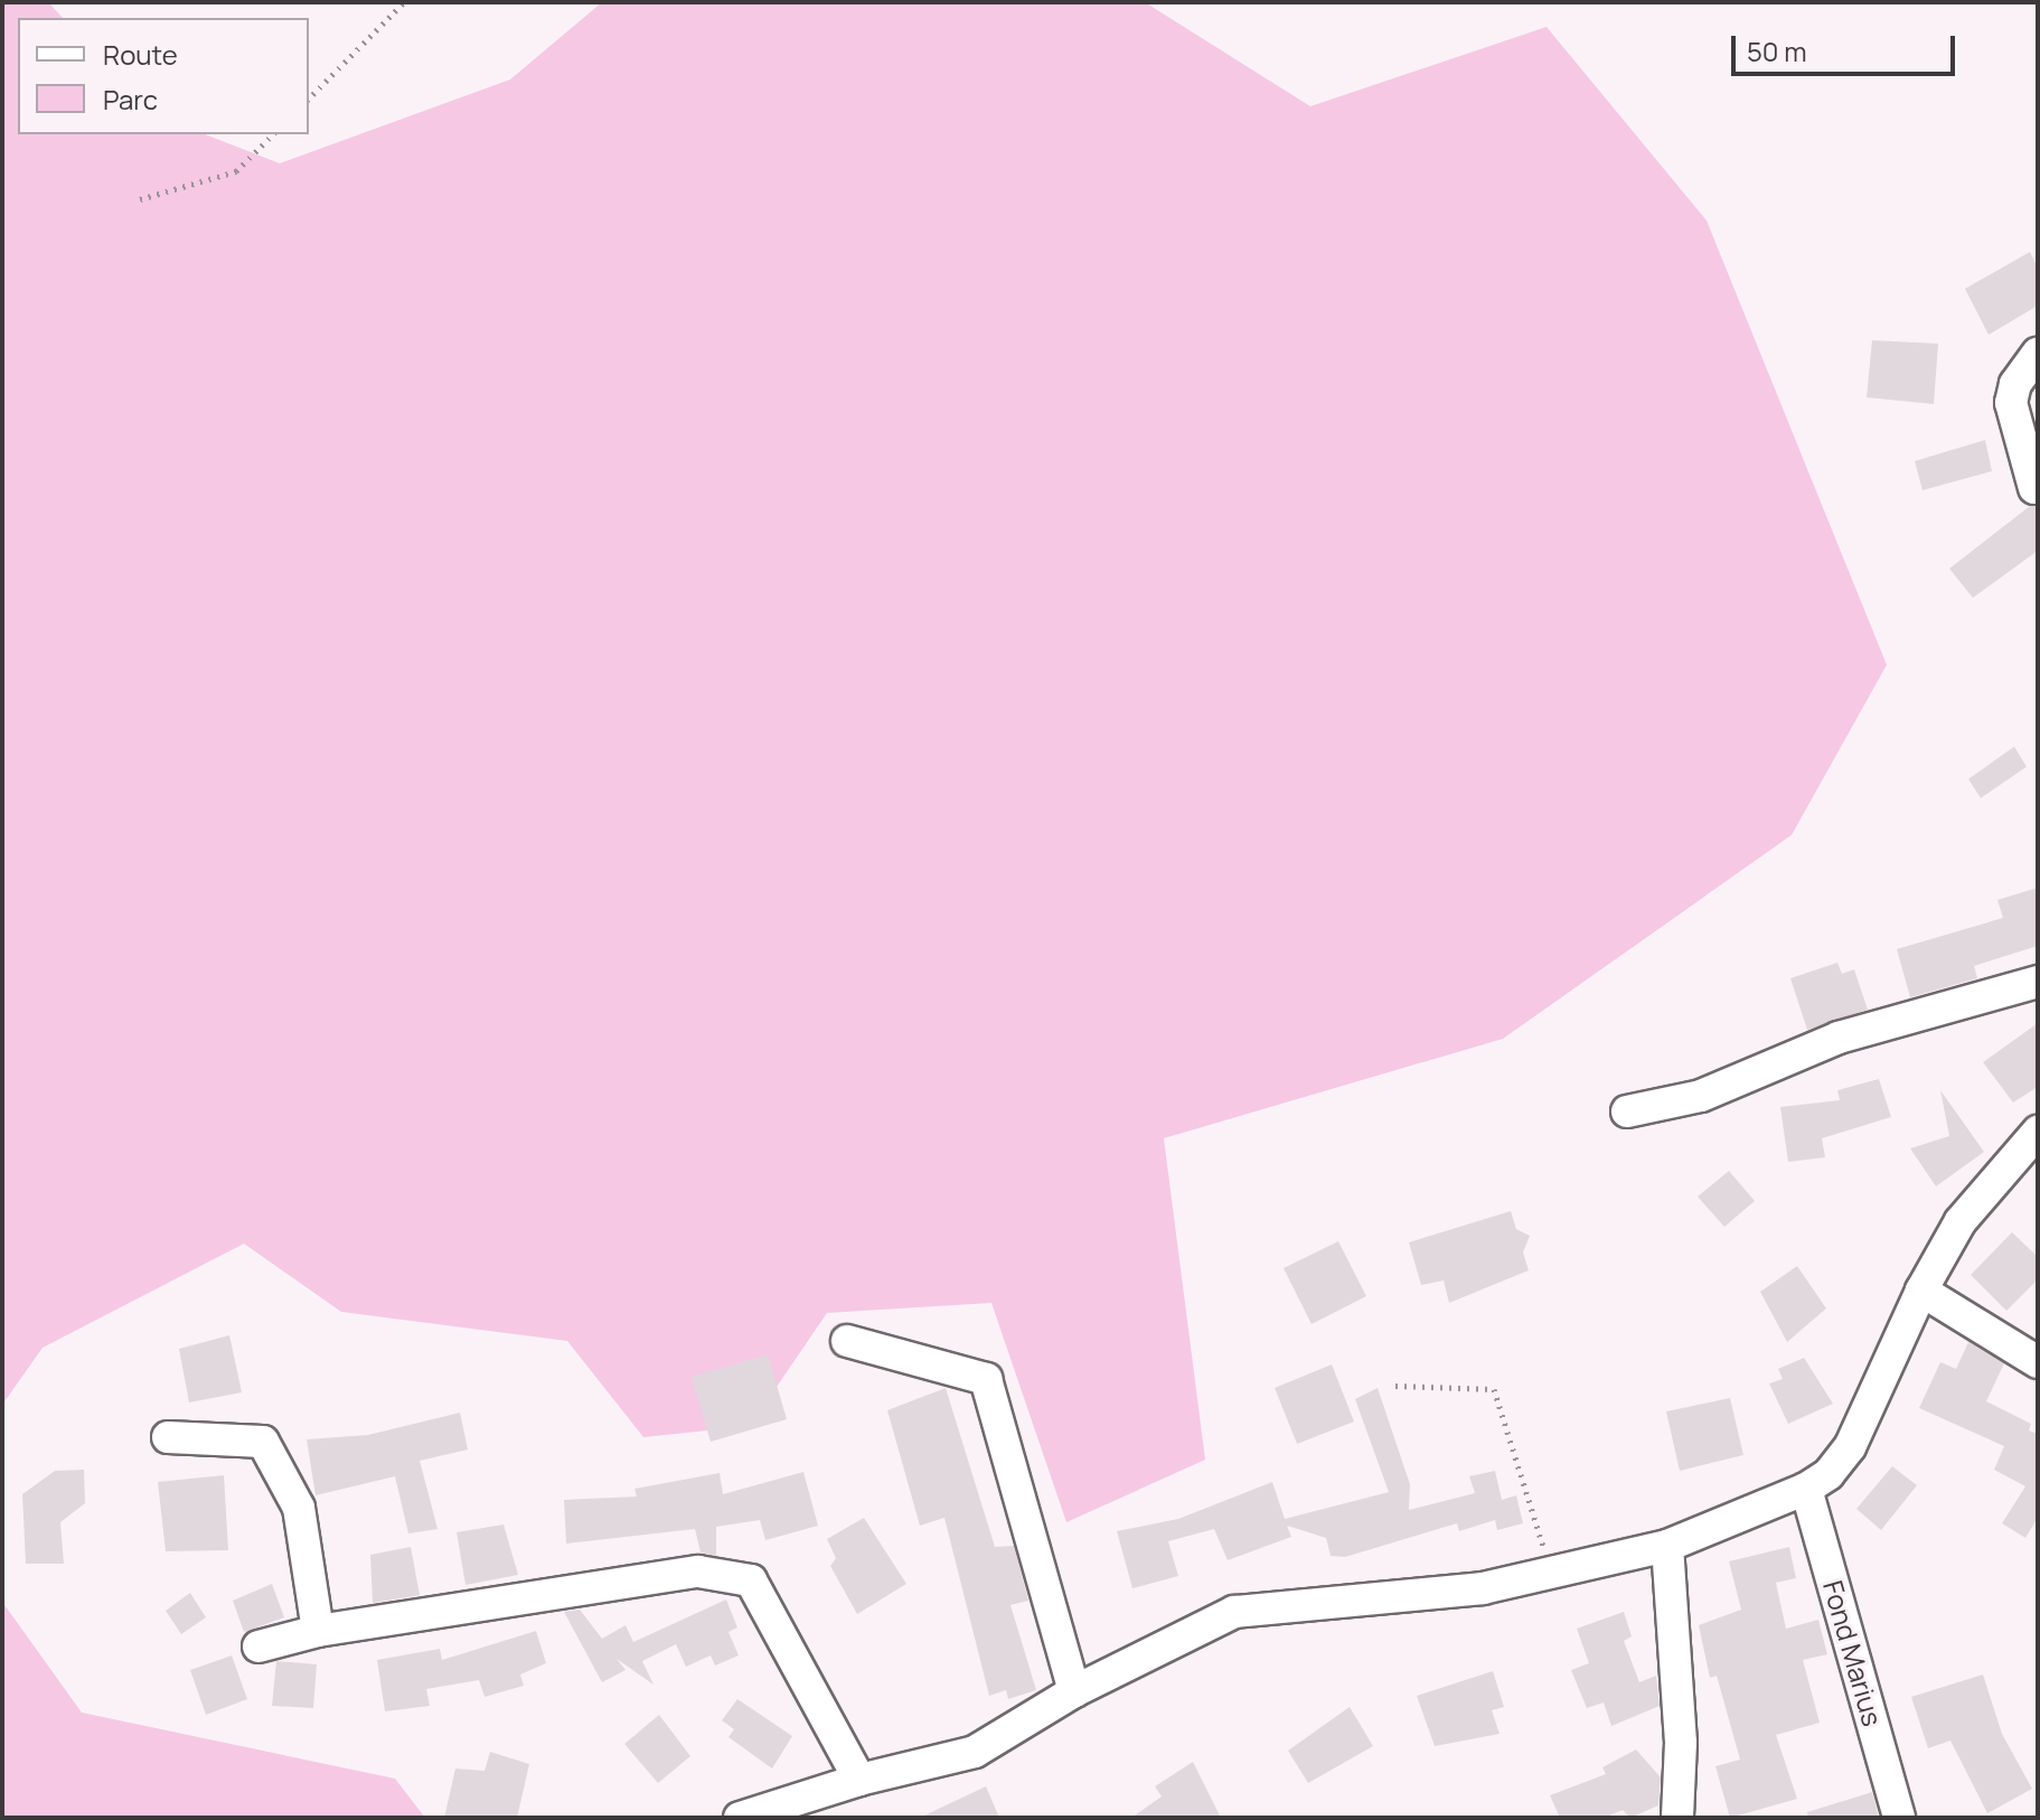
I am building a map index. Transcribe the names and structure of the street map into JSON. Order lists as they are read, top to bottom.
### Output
{
  "streets": {
    "street": ["Fond Marius"]
  },
  "legend": ["Route", "Parc"],
  "scale_bar": "50 m"
}
